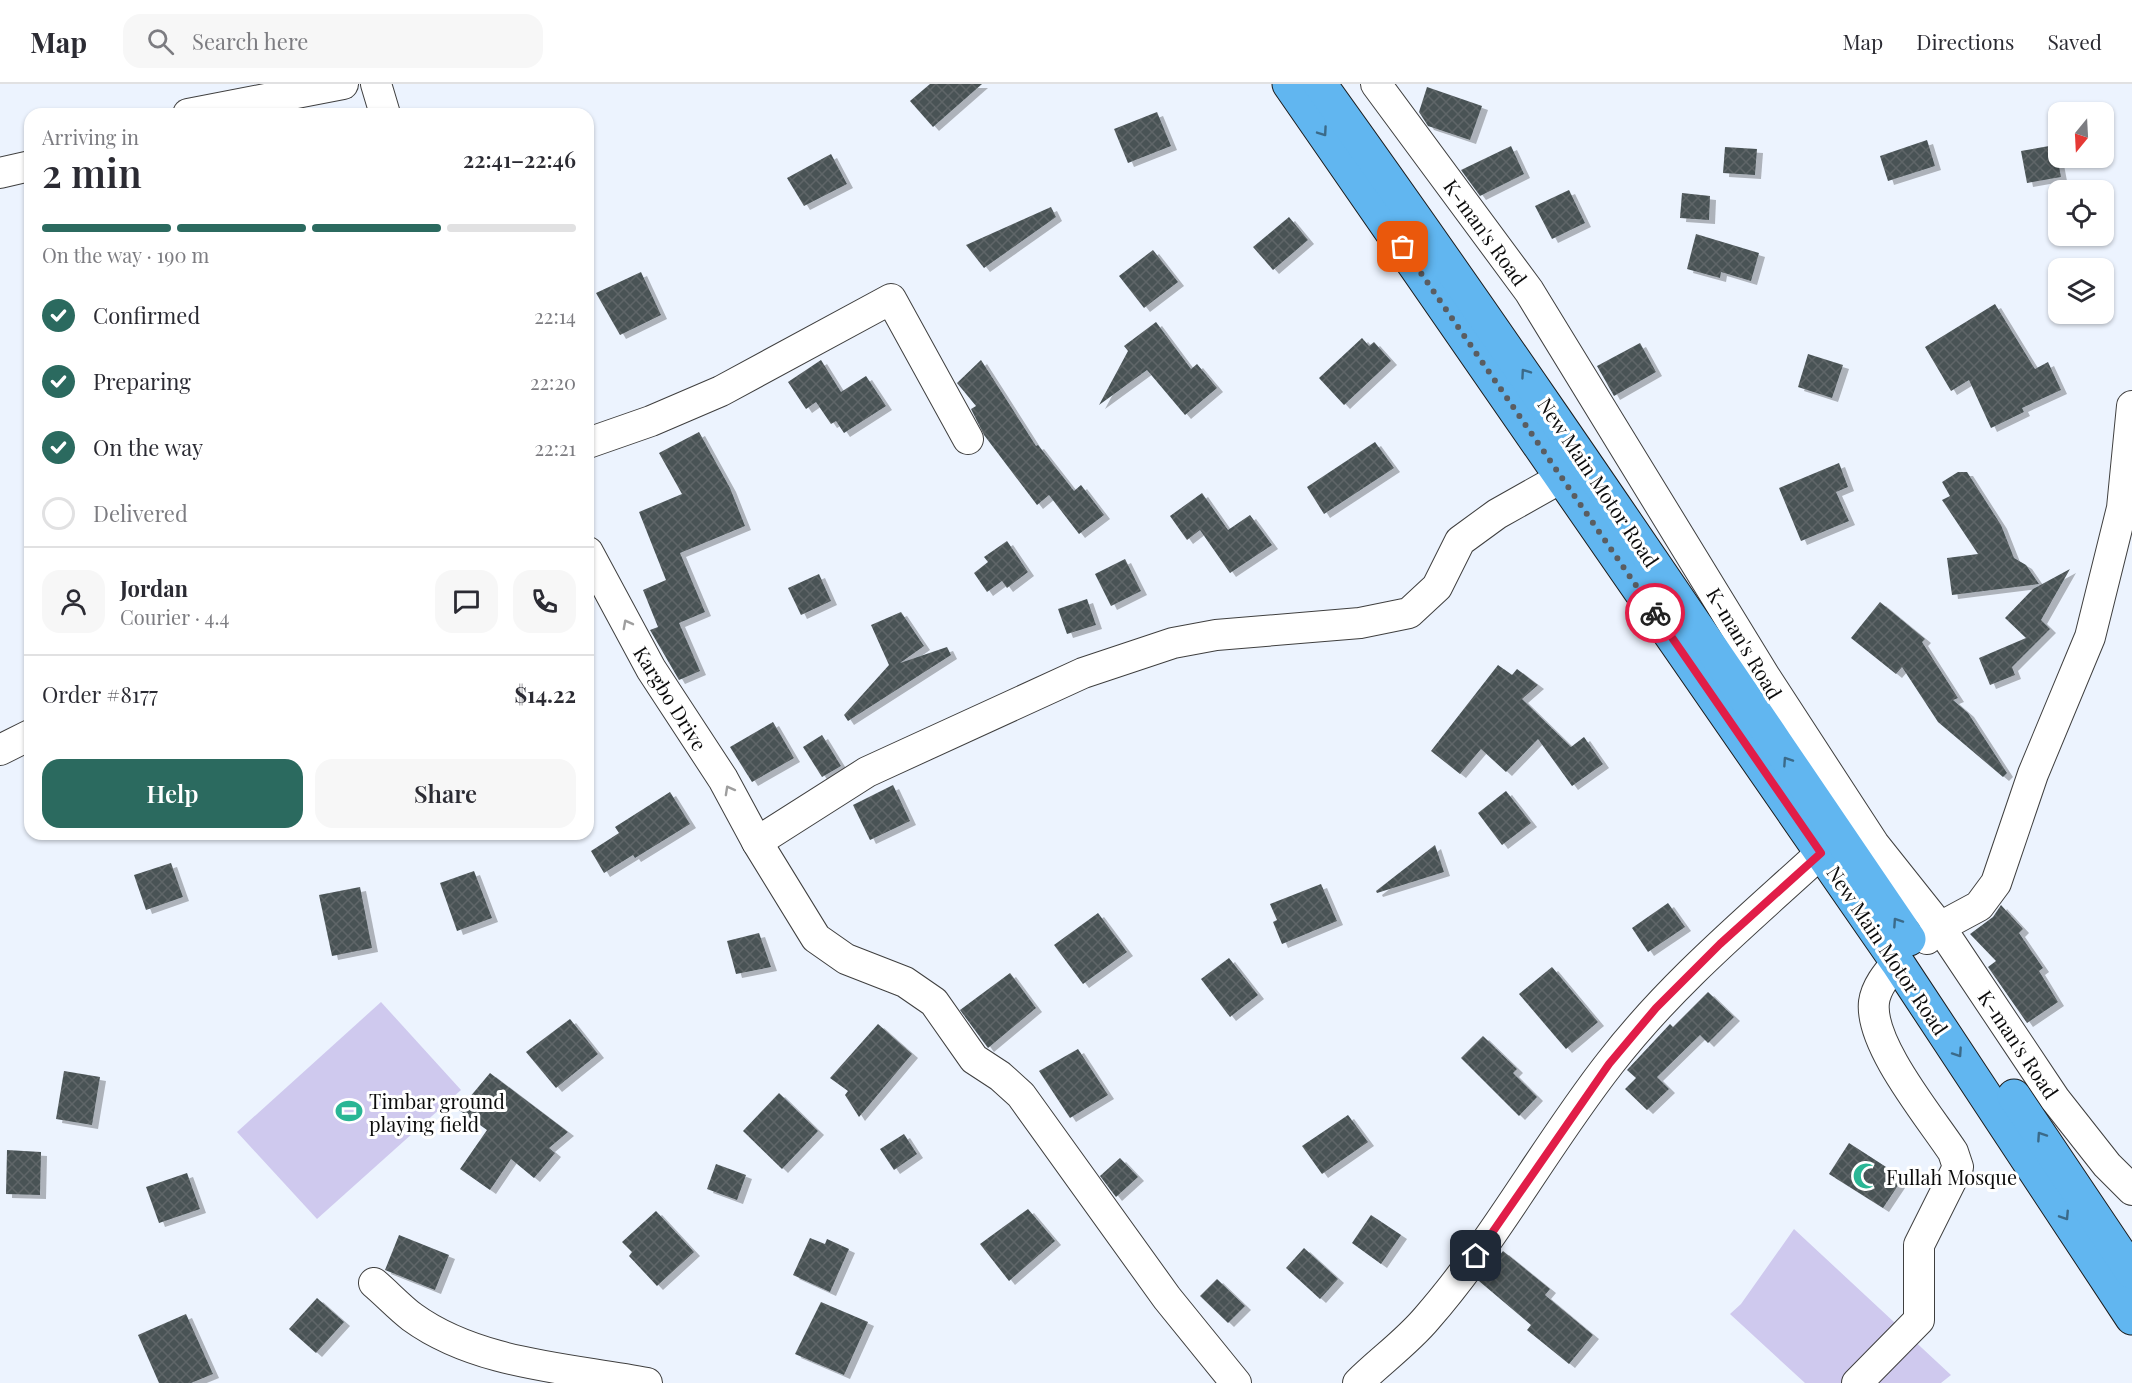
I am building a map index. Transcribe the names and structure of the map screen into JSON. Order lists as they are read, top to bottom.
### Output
{
  "streets": {
    "highway": ["New Main Motor Road"],
    "street": ["K-man's Road", "Kargbo Drive"]
  },
  "crossings": [
    ["K-man's Road", "New Main Motor Road"]
  ],
  "places": {
    "sports": ["Timbar ground playing field"],
    "mosque": ["Fullah Mosque"]
  },
  "north": "bottom",
  "page": {
    "header": "Map",
    "search": "Search here",
    "nav": ["Map", "Directions", "Saved"],
    "heading": ["2 min", "Arriving in", "22:41–22:46"],
    "panel": [
      "Jordan",
      "Courier · 4.4",
      "Order #8177",
      "$14.22"
    ],
    "bar": "On the way · 190 m",
    "list": [
      ["Confirmed", "22:14"],
      ["Preparing", "22:20"],
      ["On the way", "22:21"],
      "Delivered"
    ],
    "buttons": ["Help", "Share"]
  }
}
